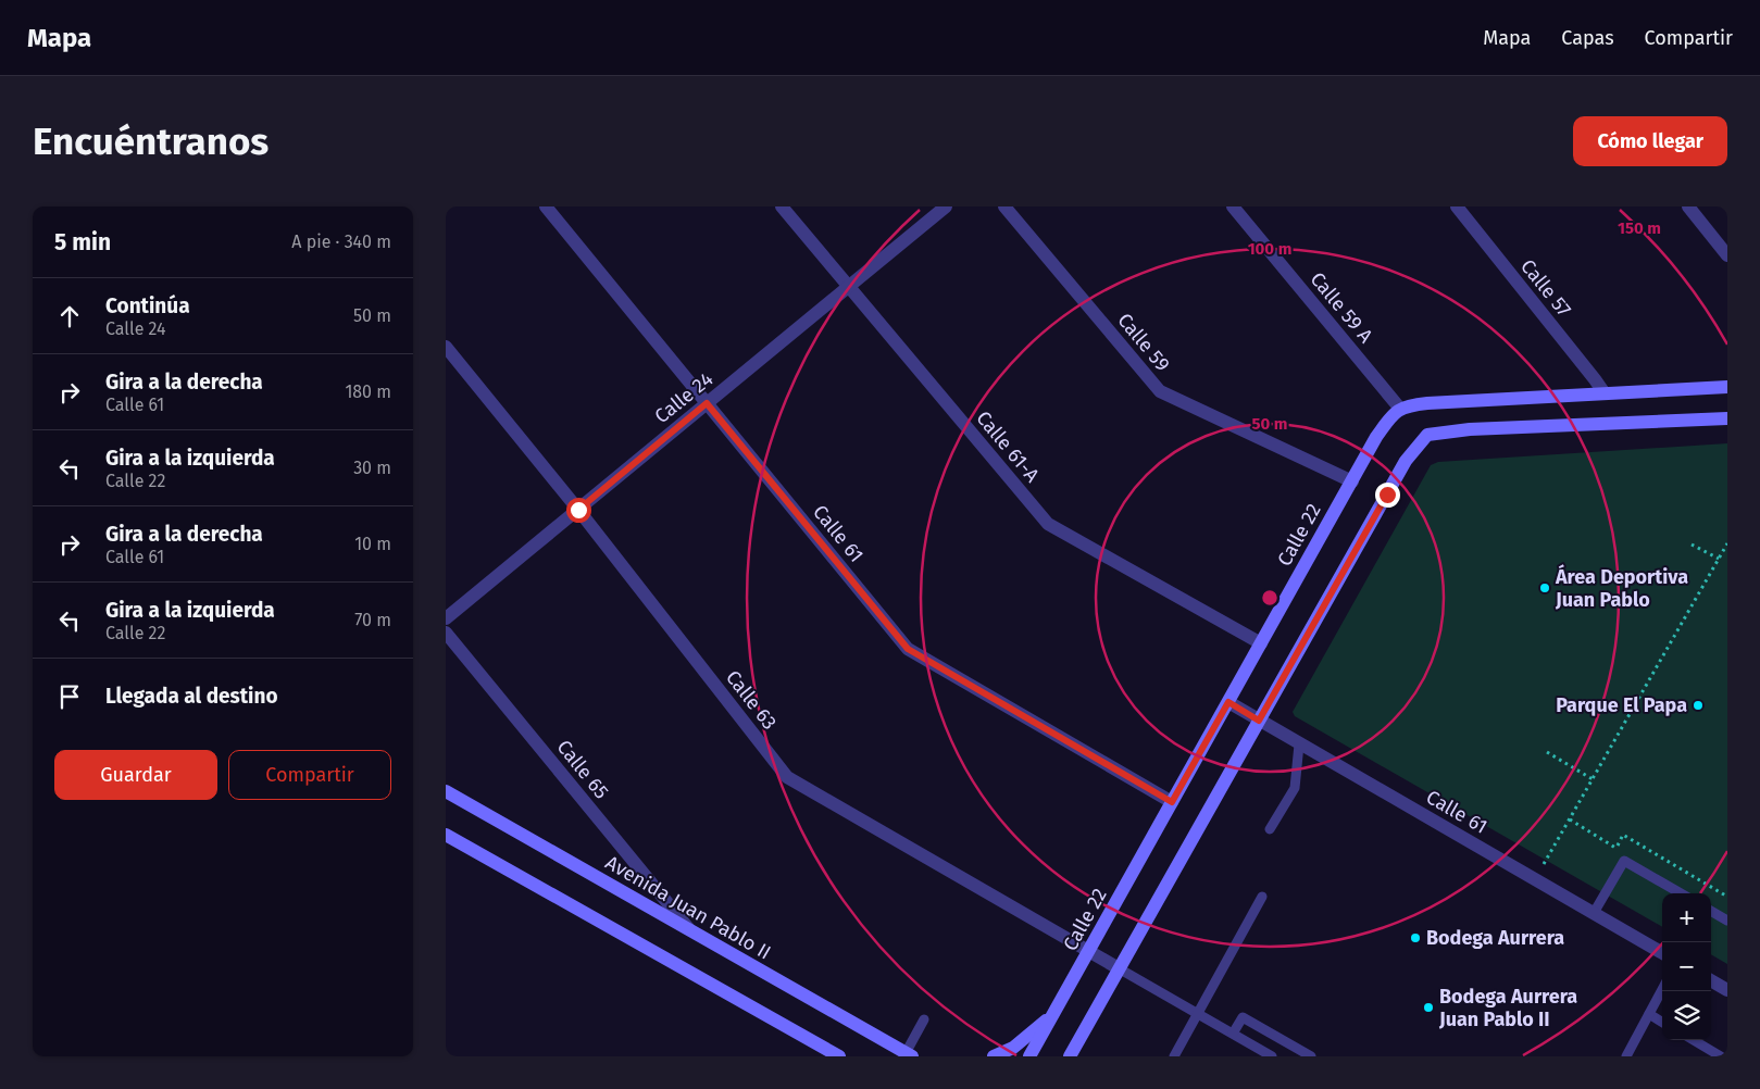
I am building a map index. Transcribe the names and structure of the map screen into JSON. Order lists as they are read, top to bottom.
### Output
{
  "streets": {
    "street": [
      "Calle 57",
      "Calle 59 A",
      "Calle 59",
      "Calle 24",
      "Calle 61-A",
      "Calle 61",
      "Calle 22",
      "Calle 63",
      "Calle 65",
      "Avenida Juan Pablo II"
    ]
  },
  "crossings": [
    ["Calle 59 A", "Calle 22"],
    ["Calle 59", "Calle 22"],
    ["Calle 24", "Calle 61-A"],
    ["Calle 24", "Calle 61"],
    ["Calle 24", "Calle 63"],
    ["Calle 61-A", "Calle 22"],
    ["Calle 61", "Calle 22"],
    ["Calle 22", "Calle 63"],
    ["Calle 65", "Avenida Juan Pablo II"]
  ],
  "places": [
    "Área Deportiva Juan Pablo",
    "Parque El Papa",
    "Bodega Aurrera",
    "Bodega Aurrera Juan Pablo II"
  ],
  "page": {
    "header": "Mapa",
    "nav": ["Mapa", "Capas", "Compartir"],
    "buttons": [
      "Cómo llegar",
      ["Guardar", "Compartir"]
    ],
    "title": "Encuéntranos",
    "heading": ["5 min", "A pie · 340 m"],
    "list": [
      ["Continúa", "Calle 24", "50 m"],
      ["Gira a la derecha", "Calle 61", "180 m"],
      ["Gira a la izquierda", "Calle 22", "30 m"],
      ["Gira a la derecha", "Calle 61", "10 m"],
      ["Gira a la izquierda", "Calle 22", "70 m"],
      "Llegada al destino"
    ],
    "map_buttons": ["+", "−"]
  },
  "rings": ["150 m", "100 m", "50 m"]
}
